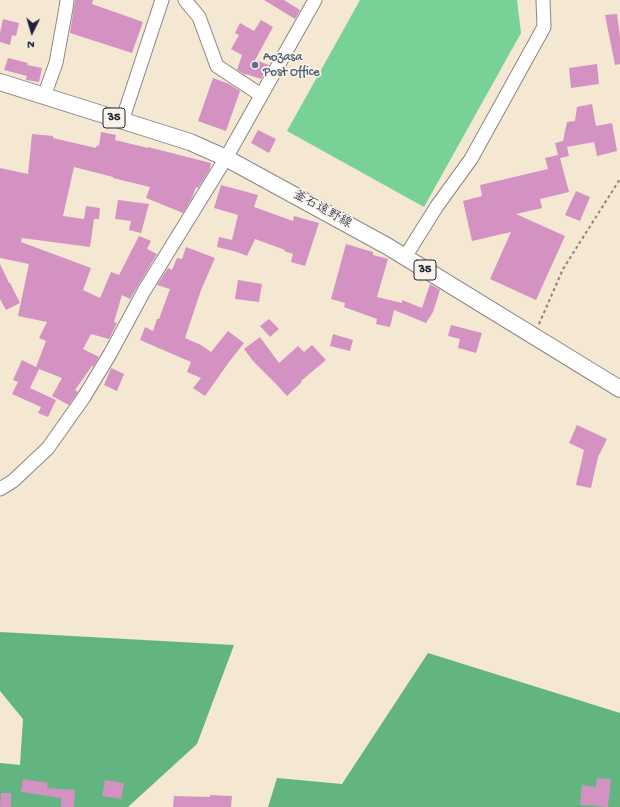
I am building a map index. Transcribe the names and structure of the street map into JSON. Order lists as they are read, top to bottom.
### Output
{
  "streets": {
    "main road": ["35", "釜石遠野線"]
  },
  "places": ["Aozasa Post Office"],
  "north": "bottom"
}
